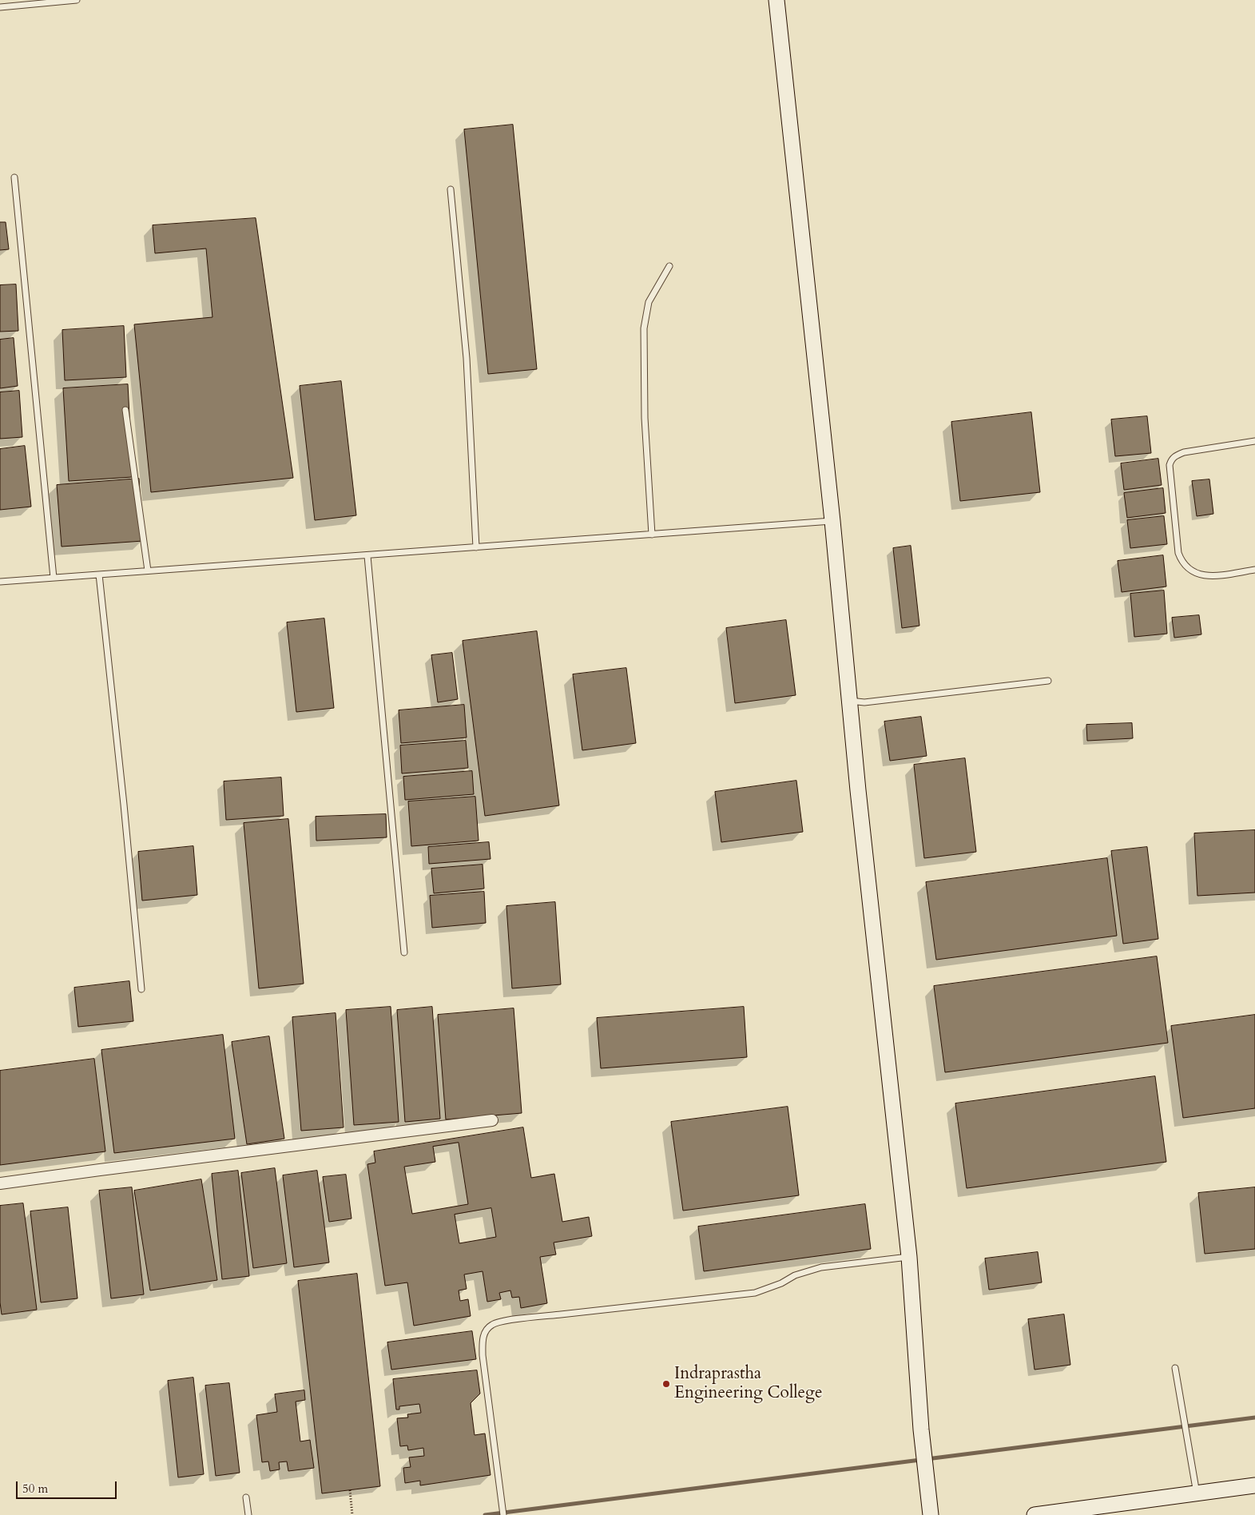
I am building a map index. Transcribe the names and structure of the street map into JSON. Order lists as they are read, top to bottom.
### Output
{
  "places": ["Indraprastha Engineering College"],
  "scale_bar": "50 m"
}
